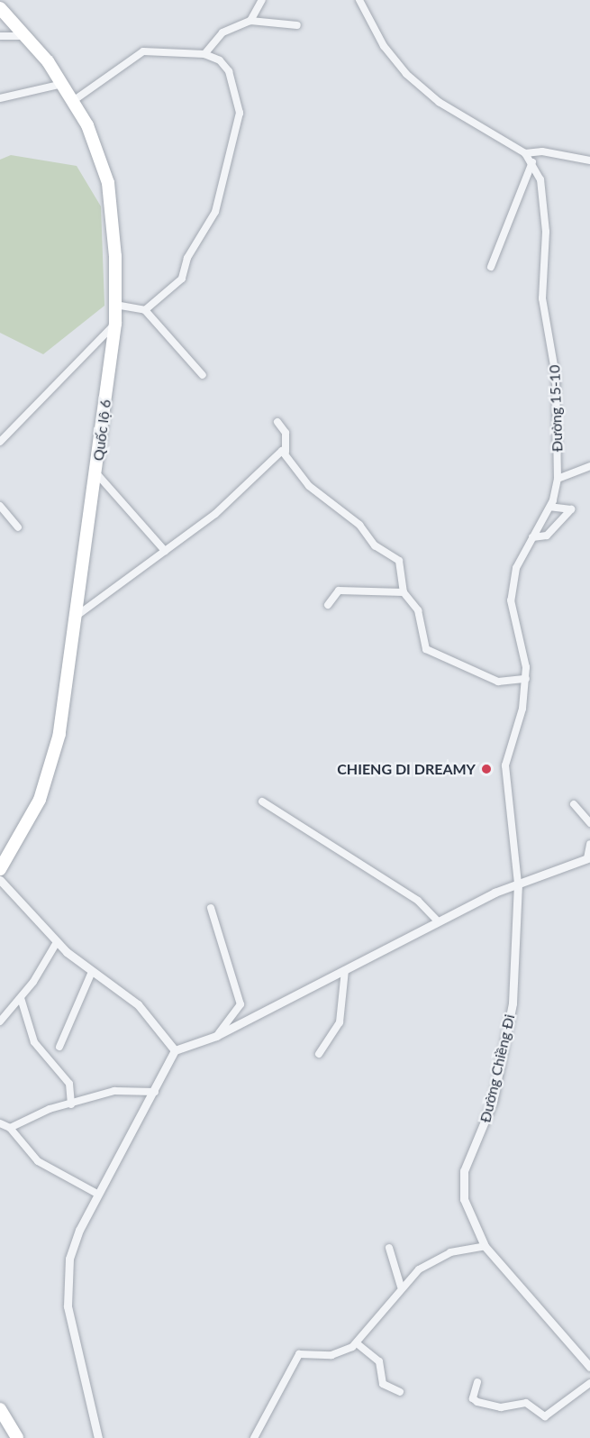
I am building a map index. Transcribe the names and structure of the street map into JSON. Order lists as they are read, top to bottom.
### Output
{
  "streets": {
    "highway": ["Quốc lộ 6"],
    "street": ["Đường 15-10", "Đường Chiềng Đi"]
  },
  "crossings": [
    ["Đường 15-10", "Đường Chiềng Đi"]
  ],
  "places": ["CHIENG DI DREAMY"]
}
